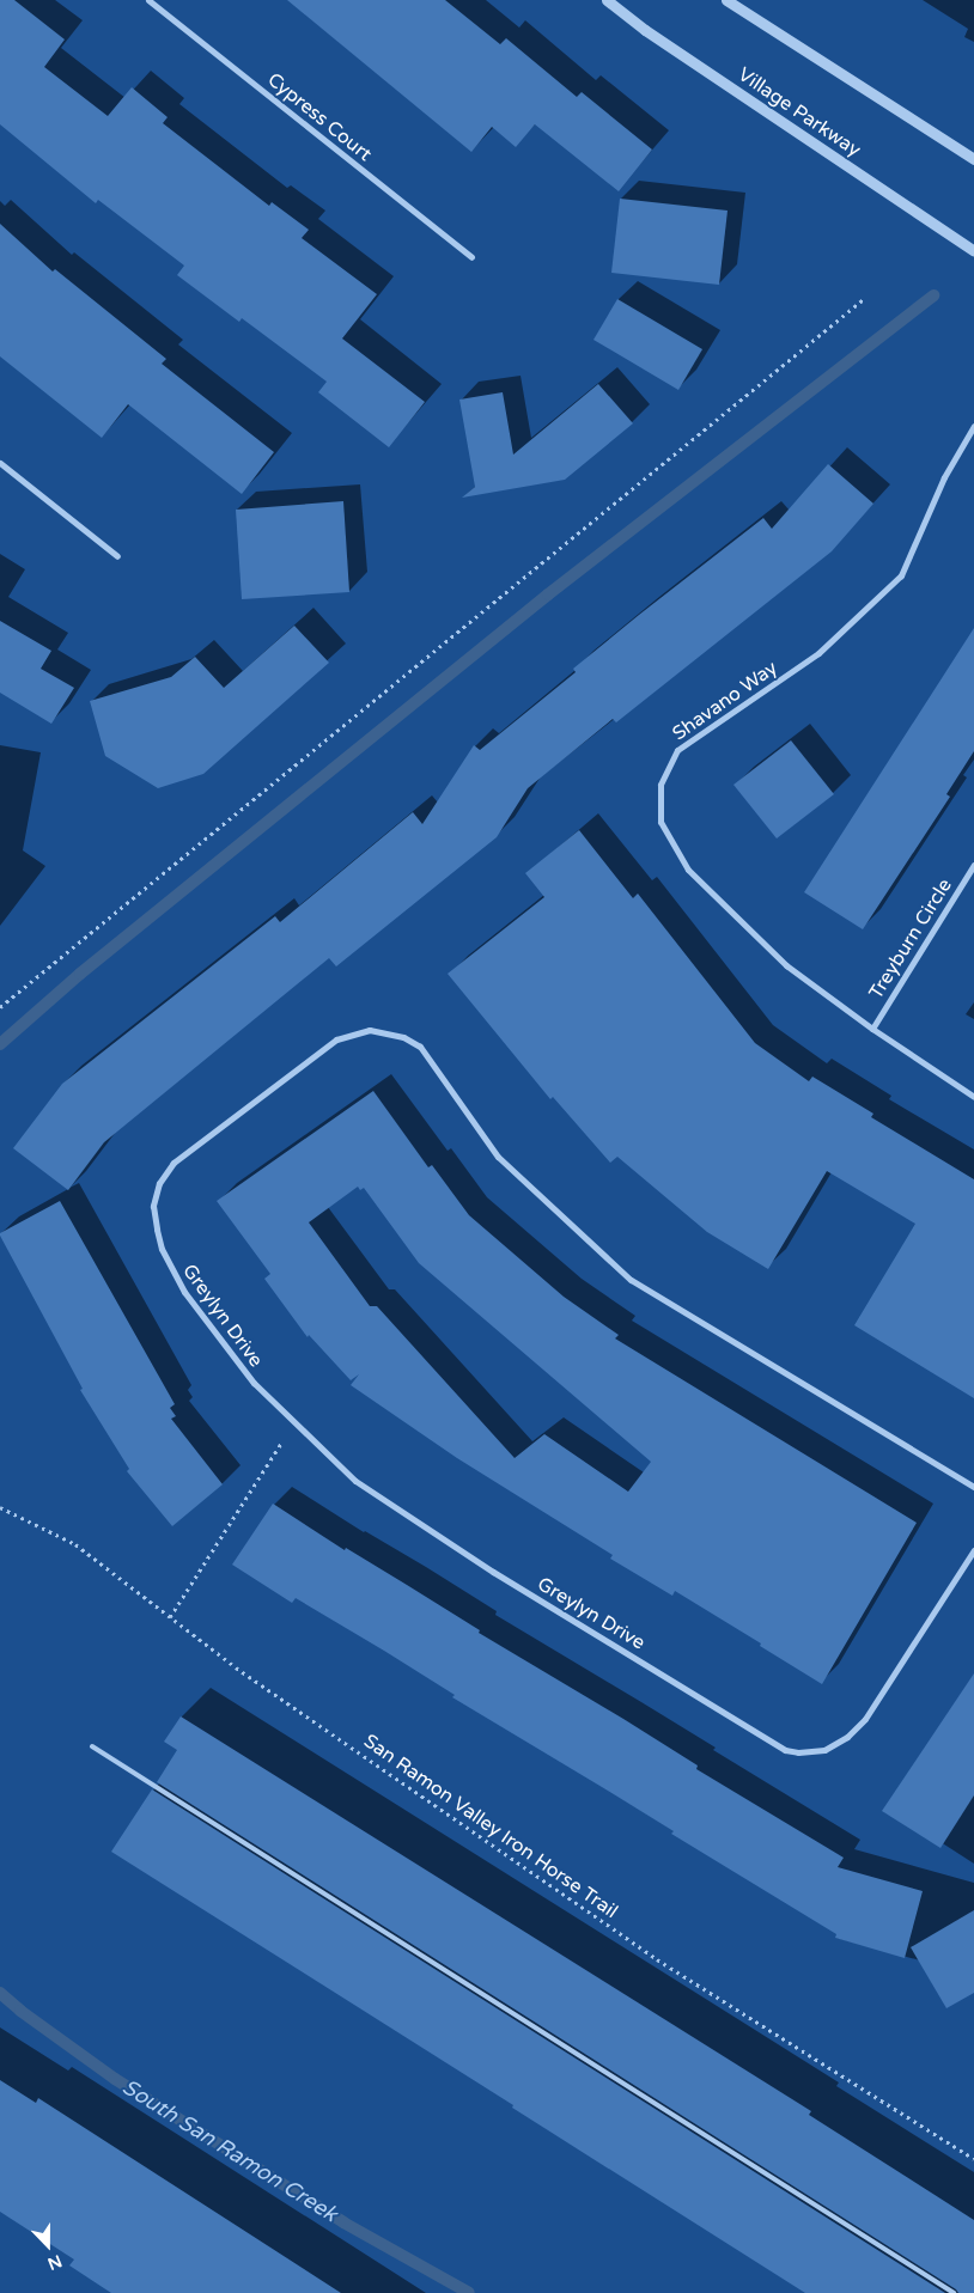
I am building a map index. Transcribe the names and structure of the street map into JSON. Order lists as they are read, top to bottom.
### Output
{
  "streets": {
    "street": [
      "Village Parkway",
      "Cypress Court",
      "Shavano Way",
      "Treyburn Circle",
      "Greylyn Drive"
    ],
    "path": ["San Ramon Valley Iron Horse Trail"]
  },
  "crossings": [
    ["Shavano Way", "Treyburn Circle"]
  ],
  "water": ["South San Ramon Creek"],
  "north": "bottom"
}
